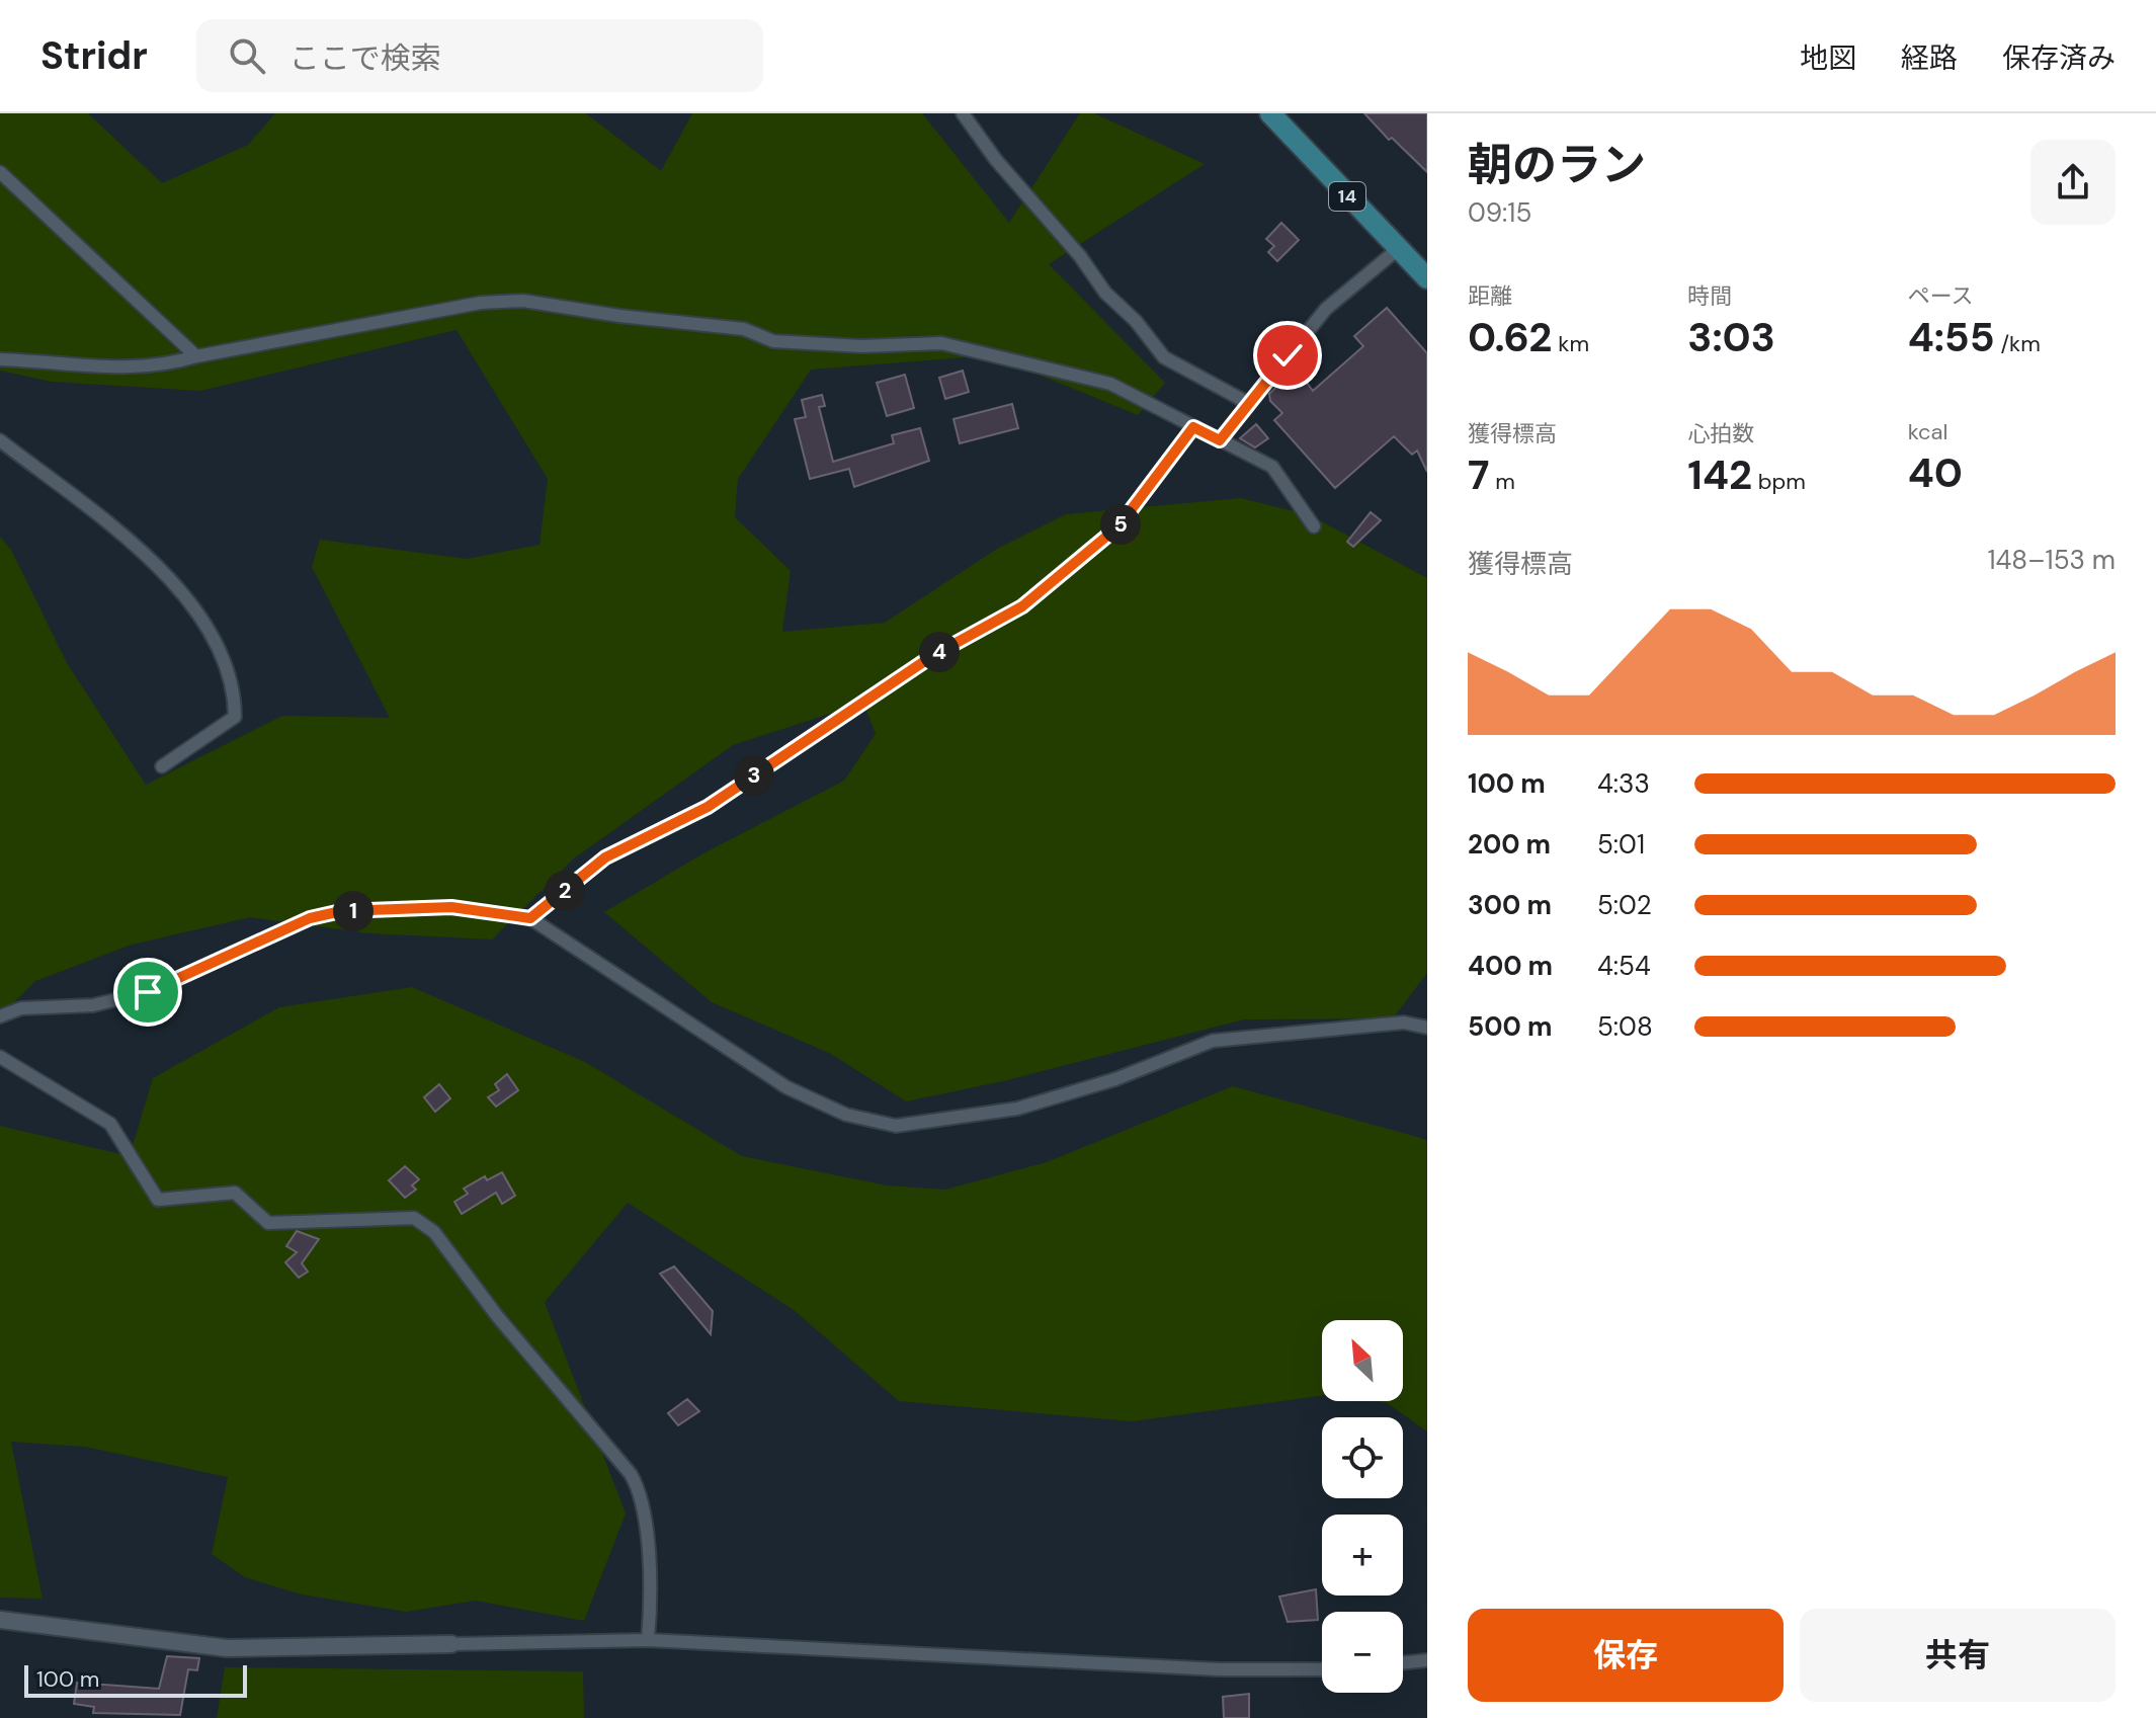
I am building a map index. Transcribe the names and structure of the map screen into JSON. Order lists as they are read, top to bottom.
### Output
{
  "streets": {
    "main road": ["14"]
  },
  "scale_bar": "100 m",
  "north": "top left",
  "page": {
    "header": "Stridr",
    "search": "ここで検索",
    "nav": ["地図", "経路", "保存済み"],
    "heading": ["朝のラン", "09:15"],
    "stats": [
      ["距離", "0.62 km"],
      ["時間", "3:03"],
      ["ペース", "4:55 /km"],
      ["獲得標高", "7 m"],
      ["心拍数", "142 bpm"],
      ["kcal", "40"]
    ],
    "pins": [
      "5",
      "4",
      "3",
      "2",
      "1"
    ],
    "chart": ["獲得標高", "148–153 m"],
    "list": [
      {
        "name": "100 m",
        "note": "4:33"
      },
      {
        "name": "200 m",
        "note": "5:01"
      },
      {
        "name": "300 m",
        "note": "5:02"
      },
      {
        "name": "400 m",
        "note": "4:54"
      },
      {
        "name": "500 m",
        "note": "5:08"
      }
    ],
    "map_buttons": ["+", "−"],
    "buttons": ["保存", "共有"],
    "scale": "100 m"
  }
}
